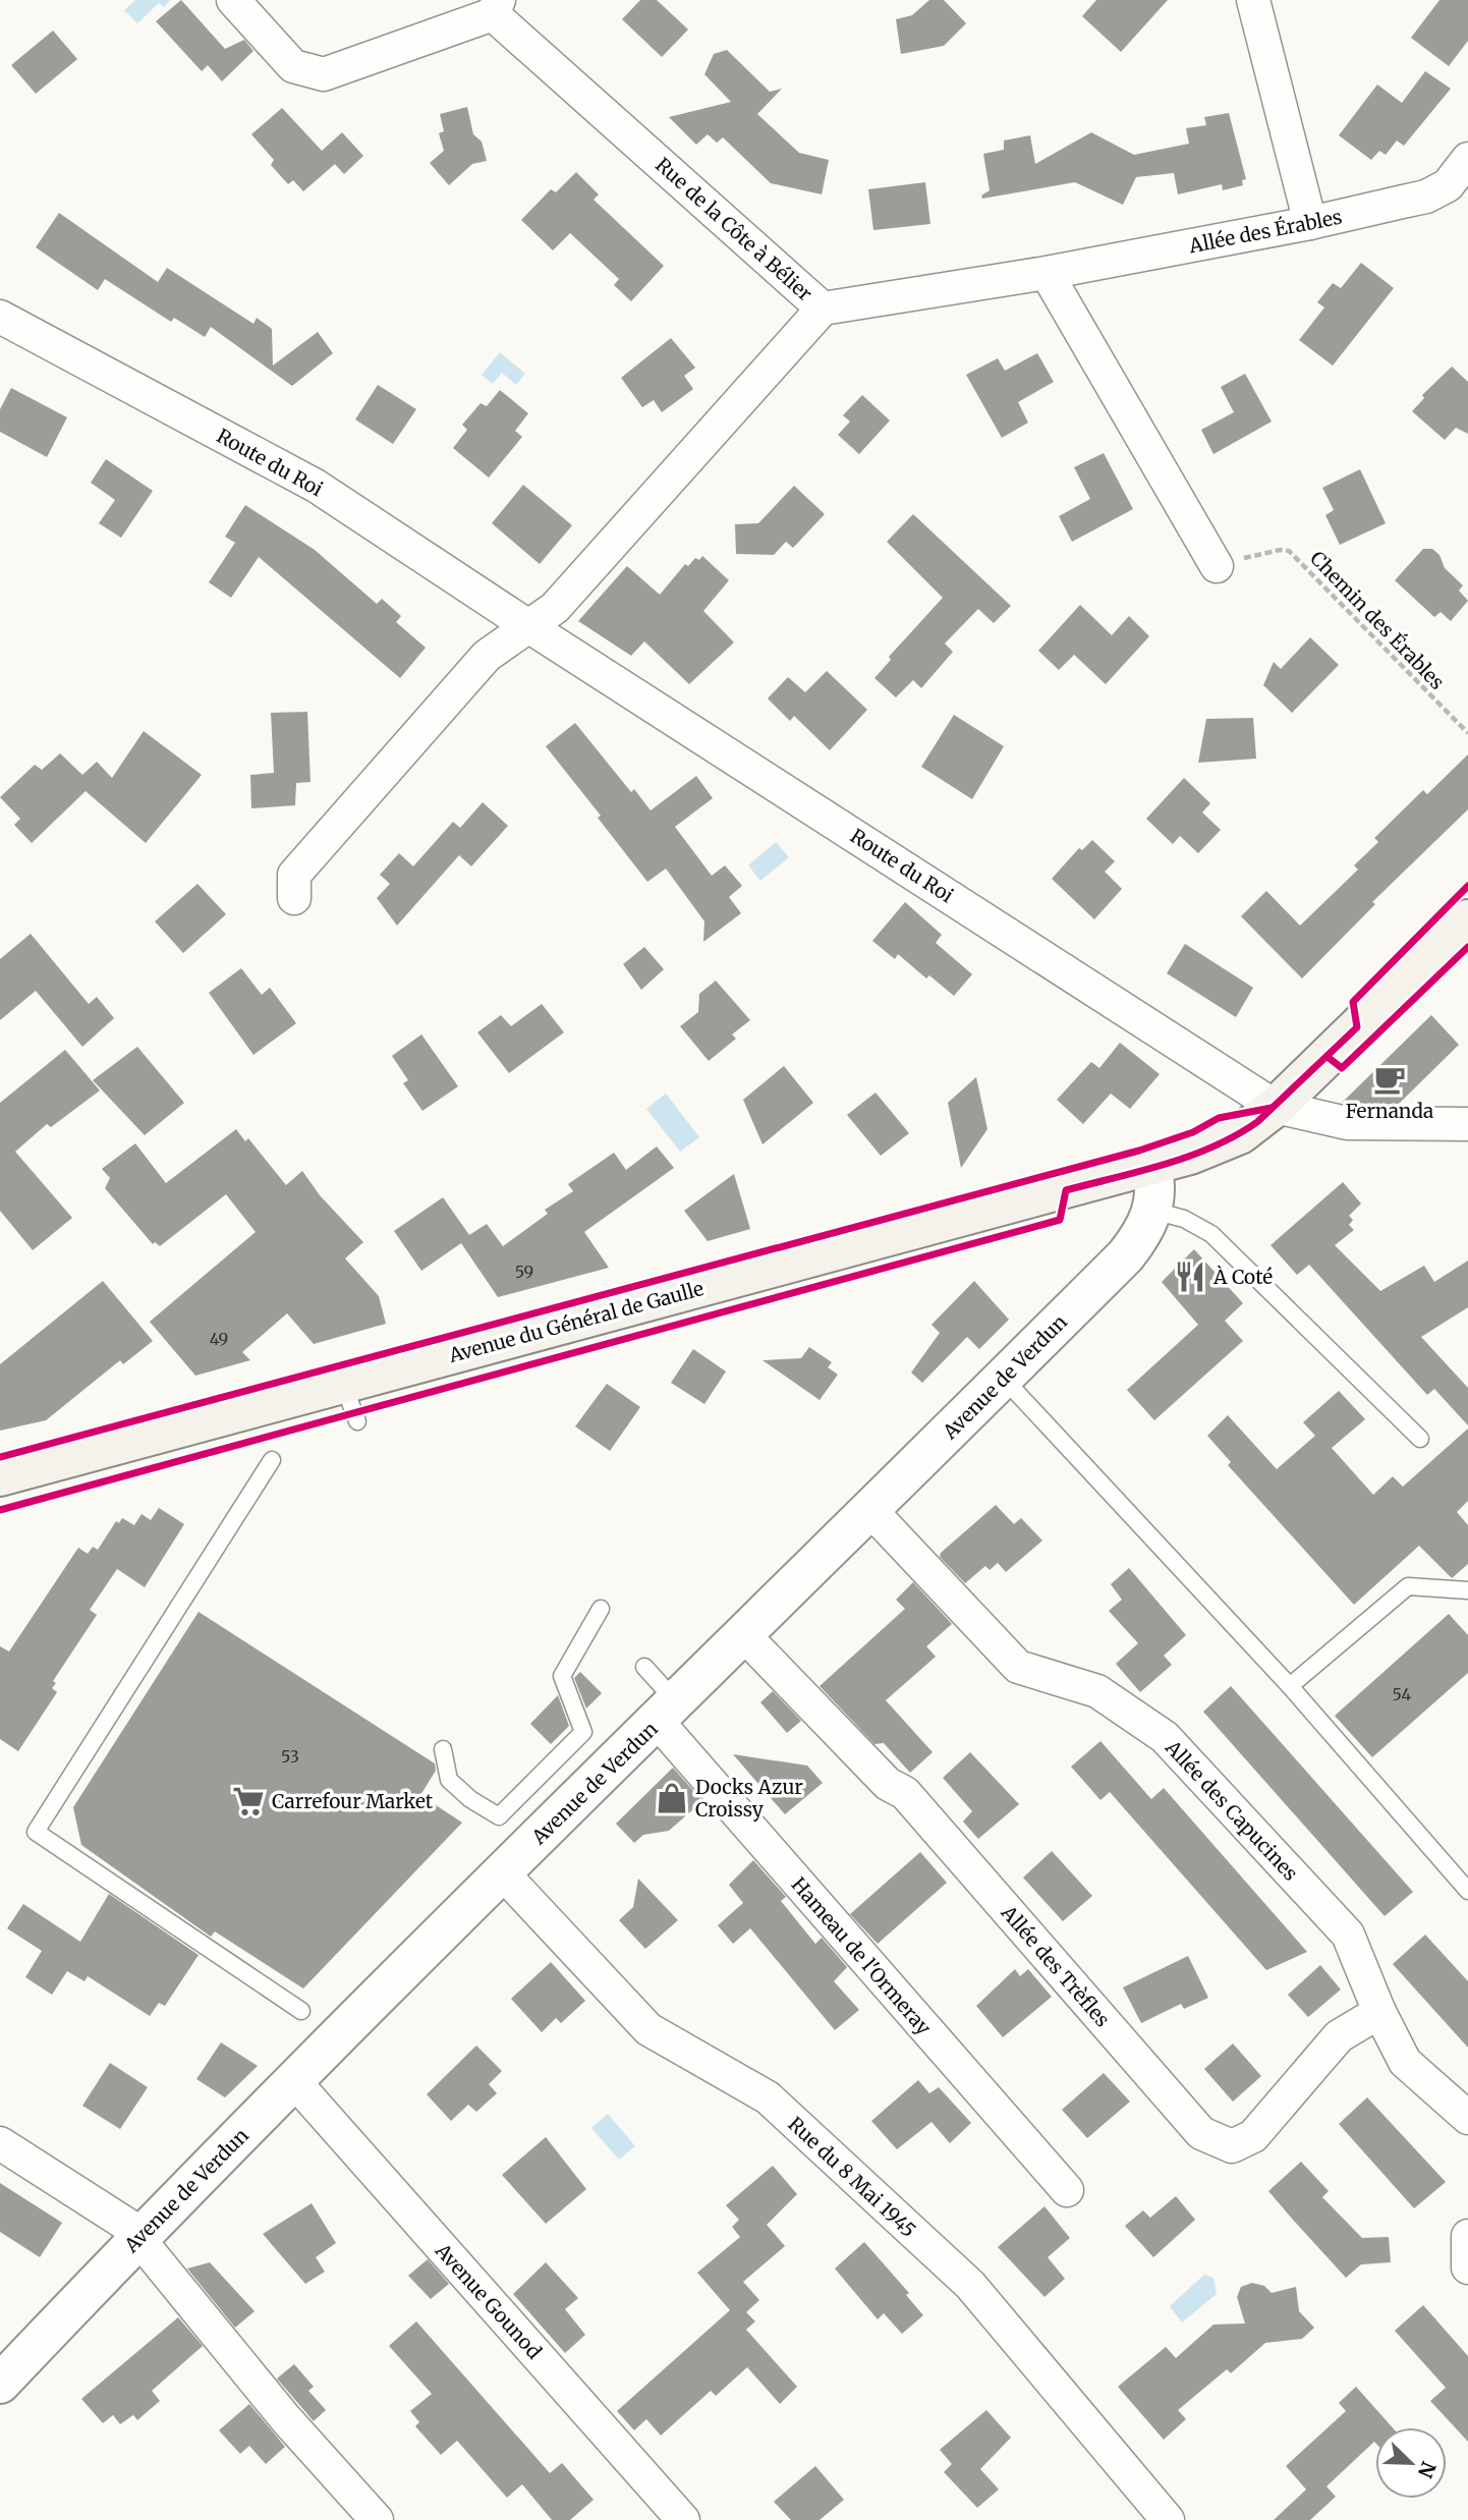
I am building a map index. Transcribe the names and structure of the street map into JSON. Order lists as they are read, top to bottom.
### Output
{
  "streets": {
    "main road": ["Avenue du Général de Gaulle"],
    "street": [
      "Rue de la Côte à Bélier",
      "Allée des Érables",
      "Route du Roi",
      "Avenue de Verdun",
      "Allée des Capucines",
      "Hameau de l'Ormeray",
      "Allée des Trèfles",
      "Rue du 8 Mai 1945",
      "Avenue Gounod"
    ],
    "path": ["Chemin des Érables"]
  },
  "crossings": [
    ["Rue de la Côte à Bélier", "Allée des Érables"],
    ["Rue de la Côte à Bélier", "Route du Roi"],
    ["Route du Roi", "Avenue du Général de Gaulle"],
    ["Avenue du Général de Gaulle", "Avenue de Verdun"],
    ["Avenue de Verdun", "Allée des Capucines"],
    ["Avenue de Verdun", "Hameau de l'Ormeray"],
    ["Avenue de Verdun", "Allée des Trèfles"],
    ["Avenue de Verdun", "Rue du 8 Mai 1945"],
    ["Avenue de Verdun", "Avenue Gounod"],
    ["Allée des Capucines", "Allée des Trèfles"]
  ],
  "places": {
    "cafe": ["Fernanda"],
    "restaurant": ["À Coté"],
    "shop": ["Docks Azur Croissy"],
    "supermarket": ["Carrefour Market"]
  },
  "house_numbers": [
    "59",
    "49",
    "54",
    "53"
  ],
  "north": "bottom right"
}
